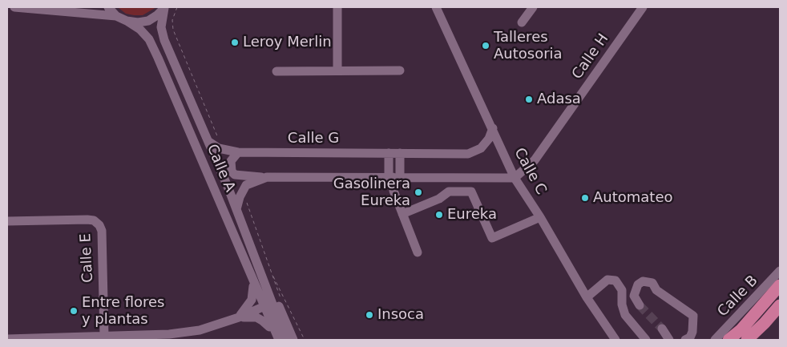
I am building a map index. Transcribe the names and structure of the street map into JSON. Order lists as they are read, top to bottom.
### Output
{
  "streets": {
    "street": [
      "Calle H",
      "Calle G",
      "Calle A",
      "Calle C",
      "Calle E",
      "Calle B"
    ]
  },
  "crossings": [
    ["Calle H", "Calle C"],
    ["Calle G", "Calle A"],
    ["Calle G", "Calle C"]
  ],
  "places": [
    "Leroy Merlin",
    "Talleres Autosoria",
    "Adasa",
    "Gasolinera Eureka",
    "Automateo",
    "Eureka",
    "Entre flores y plantas",
    "Insoca"
  ]
}
